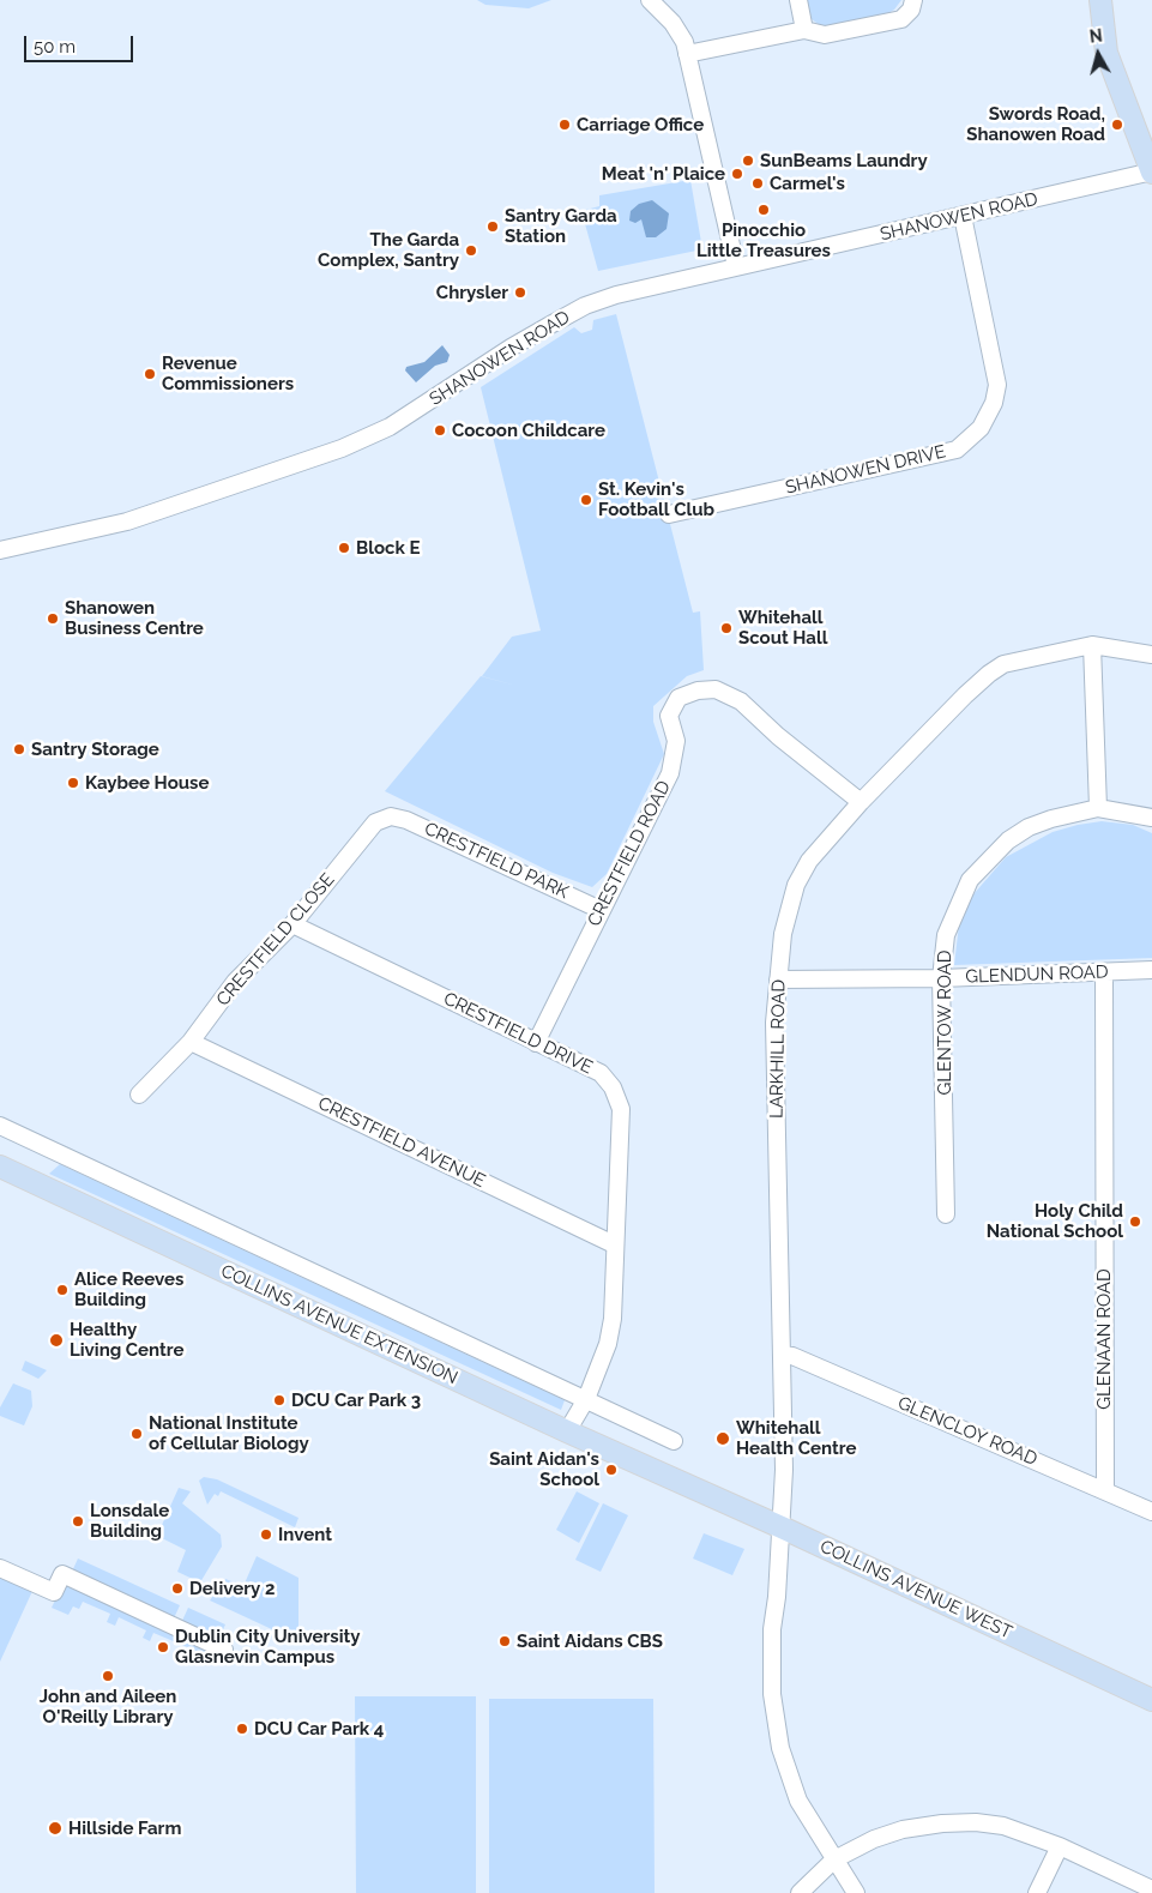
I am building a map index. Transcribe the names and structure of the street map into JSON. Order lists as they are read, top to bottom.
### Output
{
  "streets": {
    "main road": ["COLLINS AVENUE EXTENSION", "COLLINS AVENUE WEST"],
    "street": [
      "SHANOWEN ROAD",
      "SHANOWEN DRIVE",
      "CRESTFIELD ROAD",
      "CRESTFIELD PARK",
      "CRESTFIELD CLOSE",
      "GLENDUN ROAD",
      "GLENTOW ROAD",
      "CRESTFIELD DRIVE",
      "LARKHILL ROAD",
      "CRESTFIELD AVENUE",
      "GLENAAN ROAD",
      "GLENCLOY ROAD"
    ]
  },
  "crossings": [
    ["SHANOWEN ROAD", "SHANOWEN DRIVE"],
    ["CRESTFIELD ROAD", "CRESTFIELD PARK"],
    ["CRESTFIELD ROAD", "CRESTFIELD DRIVE"],
    ["CRESTFIELD ROAD", "LARKHILL ROAD"],
    ["CRESTFIELD PARK", "CRESTFIELD CLOSE"],
    ["CRESTFIELD CLOSE", "CRESTFIELD DRIVE"],
    ["CRESTFIELD CLOSE", "CRESTFIELD AVENUE"],
    ["GLENDUN ROAD", "GLENTOW ROAD"],
    ["GLENDUN ROAD", "LARKHILL ROAD"],
    ["GLENDUN ROAD", "GLENAAN ROAD"],
    ["CRESTFIELD DRIVE", "CRESTFIELD AVENUE"],
    ["CRESTFIELD DRIVE", "COLLINS AVENUE EXTENSION"],
    ["LARKHILL ROAD", "GLENCLOY ROAD"],
    ["LARKHILL ROAD", "COLLINS AVENUE WEST"],
    ["COLLINS AVENUE EXTENSION", "COLLINS AVENUE WEST"],
    ["GLENAAN ROAD", "GLENCLOY ROAD"]
  ],
  "places": [
    "Carriage Office",
    "Swords Road, Shanowen Road",
    "SunBeams Laundry",
    "Meat 'n' Plaice",
    "Carmel's",
    "Pinocchio Little Treasures",
    "Santry Garda Station",
    "The Garda Complex, Santry",
    "Chrysler",
    "Revenue Commissioners",
    "Cocoon Childcare",
    "St. Kevin's Football Club",
    "Block E",
    "Shanowen Business Centre",
    "Whitehall Scout Hall",
    "Santry Storage",
    "Kaybee House",
    "Holy Child National School",
    "Alice Reeves Building",
    "Healthy Living Centre",
    "DCU Car Park 3",
    "National Institute of Cellular Biology",
    "Whitehall Health Centre",
    "Saint Aidan's School",
    "Lonsdale Building",
    "Invent",
    "Delivery 2",
    "Saint Aidans CBS",
    "Dublin City University Glasnevin Campus",
    "John and Aileen O'Reilly Library",
    "DCU Car Park 4",
    "Hillside Farm"
  ],
  "scale_bar": "50 m",
  "north": "top"
}
